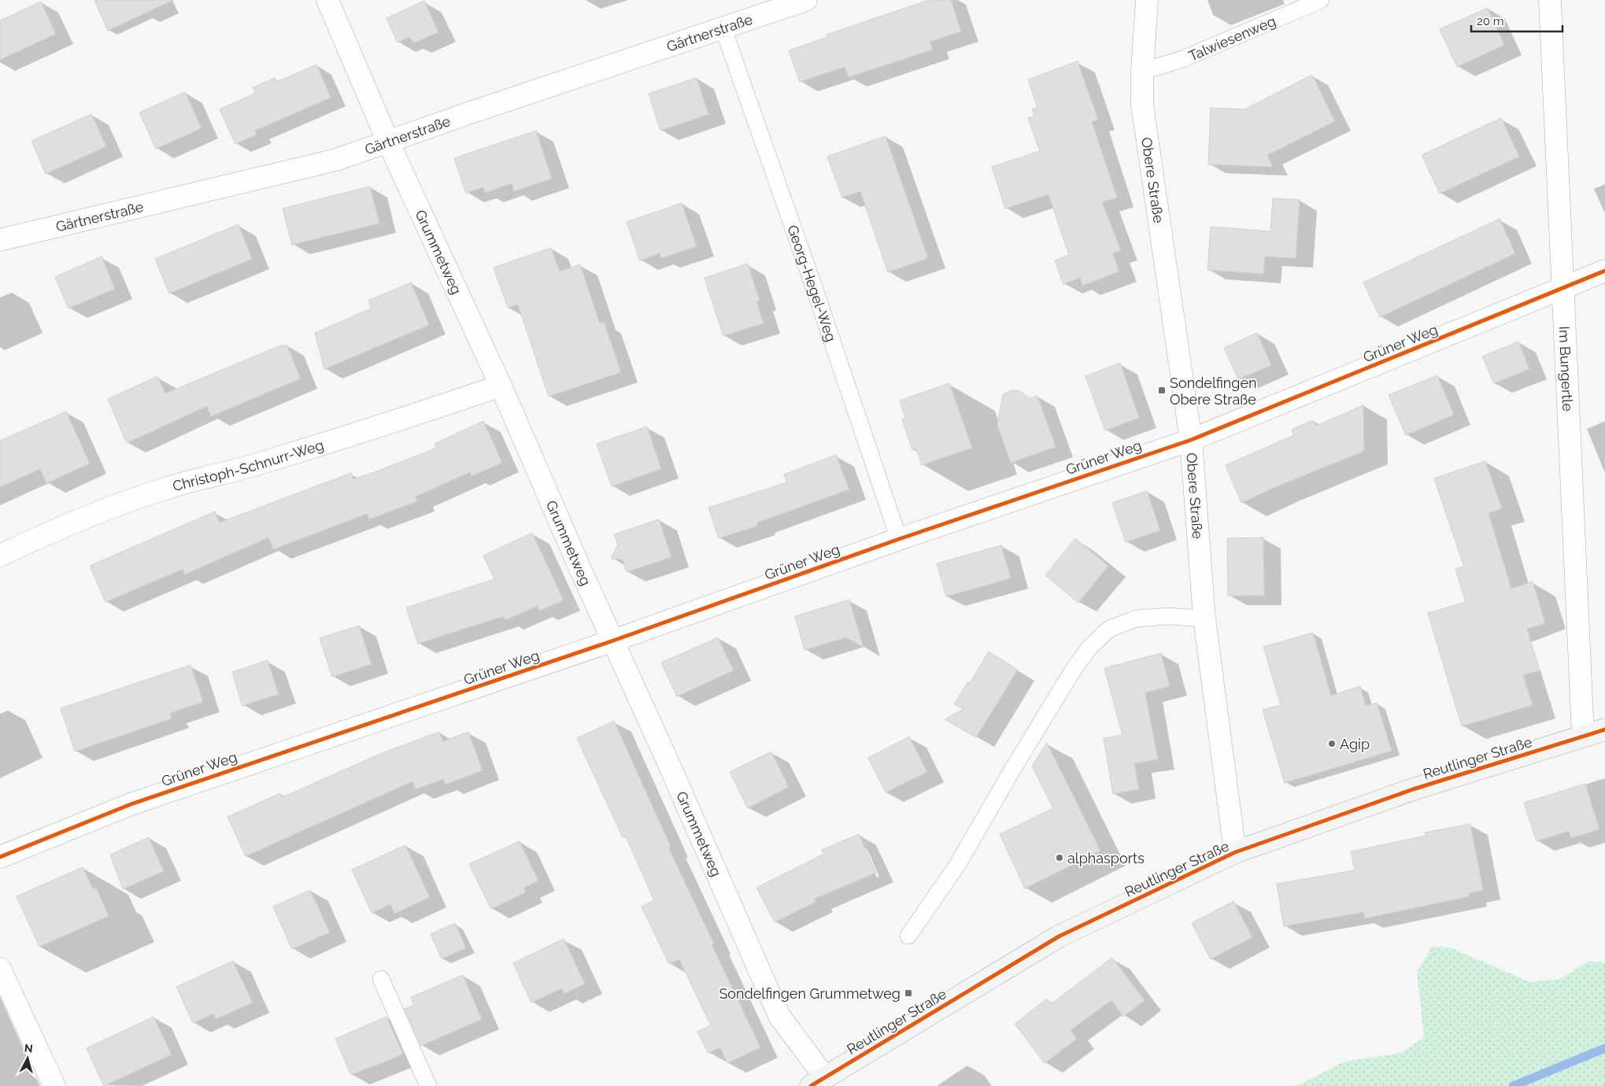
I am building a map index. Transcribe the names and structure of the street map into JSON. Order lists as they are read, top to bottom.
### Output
{
  "streets": {
    "main road": ["Reutlinger Straße"],
    "street": [
      "Gärtnerstraße",
      "Obere Straße",
      "Grummetweg",
      "Grüner Weg",
      "Im Bungertle",
      "Christoph-Schnurr-Weg"
    ],
    "lane": ["Talwiesenweg", "Georg-Hegel-Weg"]
  },
  "crossings": [
    ["Gärtnerstraße", "Grummetweg"],
    ["Gärtnerstraße", "Georg-Hegel-Weg"],
    ["Talwiesenweg", "Obere Straße"],
    ["Obere Straße", "Grüner Weg"],
    ["Obere Straße", "Reutlinger Straße"],
    ["Grummetweg", "Grüner Weg"],
    ["Grummetweg", "Christoph-Schnurr-Weg"],
    ["Grummetweg", "Reutlinger Straße"],
    ["Georg-Hegel-Weg", "Grüner Weg"],
    ["Grüner Weg", "Im Bungertle"],
    ["Im Bungertle", "Reutlinger Straße"]
  ],
  "places": {
    "transit": ["Sondelfingen Obere Straße", "Sondelfingen Grummetweg"],
    "other": ["Agip", "alphasports"]
  },
  "scale_bar": "20 m",
  "north": "top"
}
